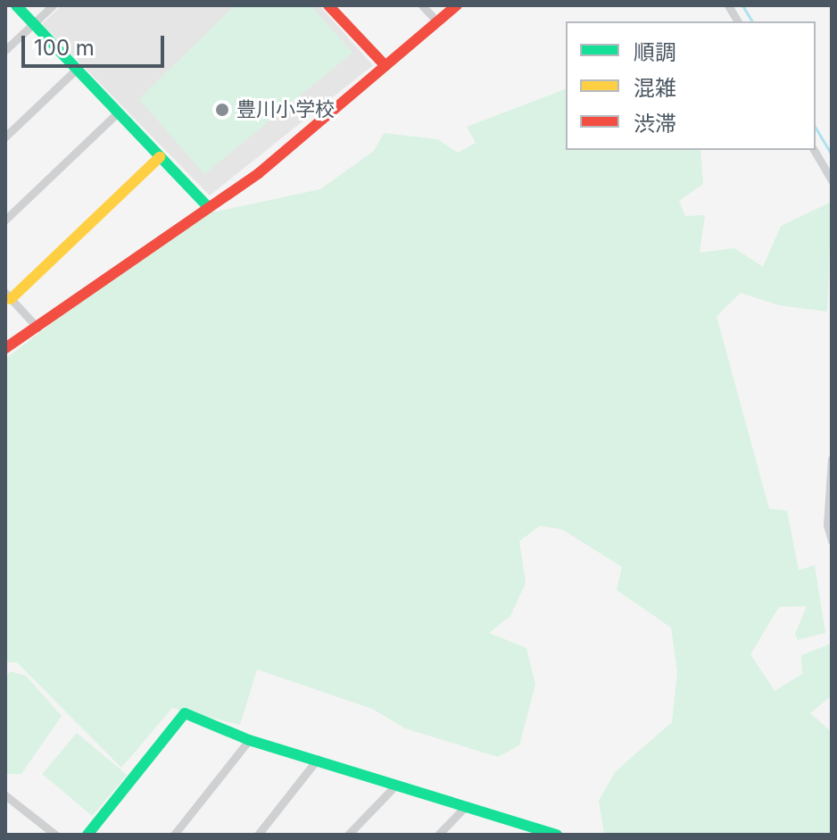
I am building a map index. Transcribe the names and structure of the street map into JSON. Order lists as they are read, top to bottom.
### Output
{
  "places": ["豊川小学校"],
  "legend": ["順調", "混雑", "渋滞"],
  "scale_bar": "100 m"
}
